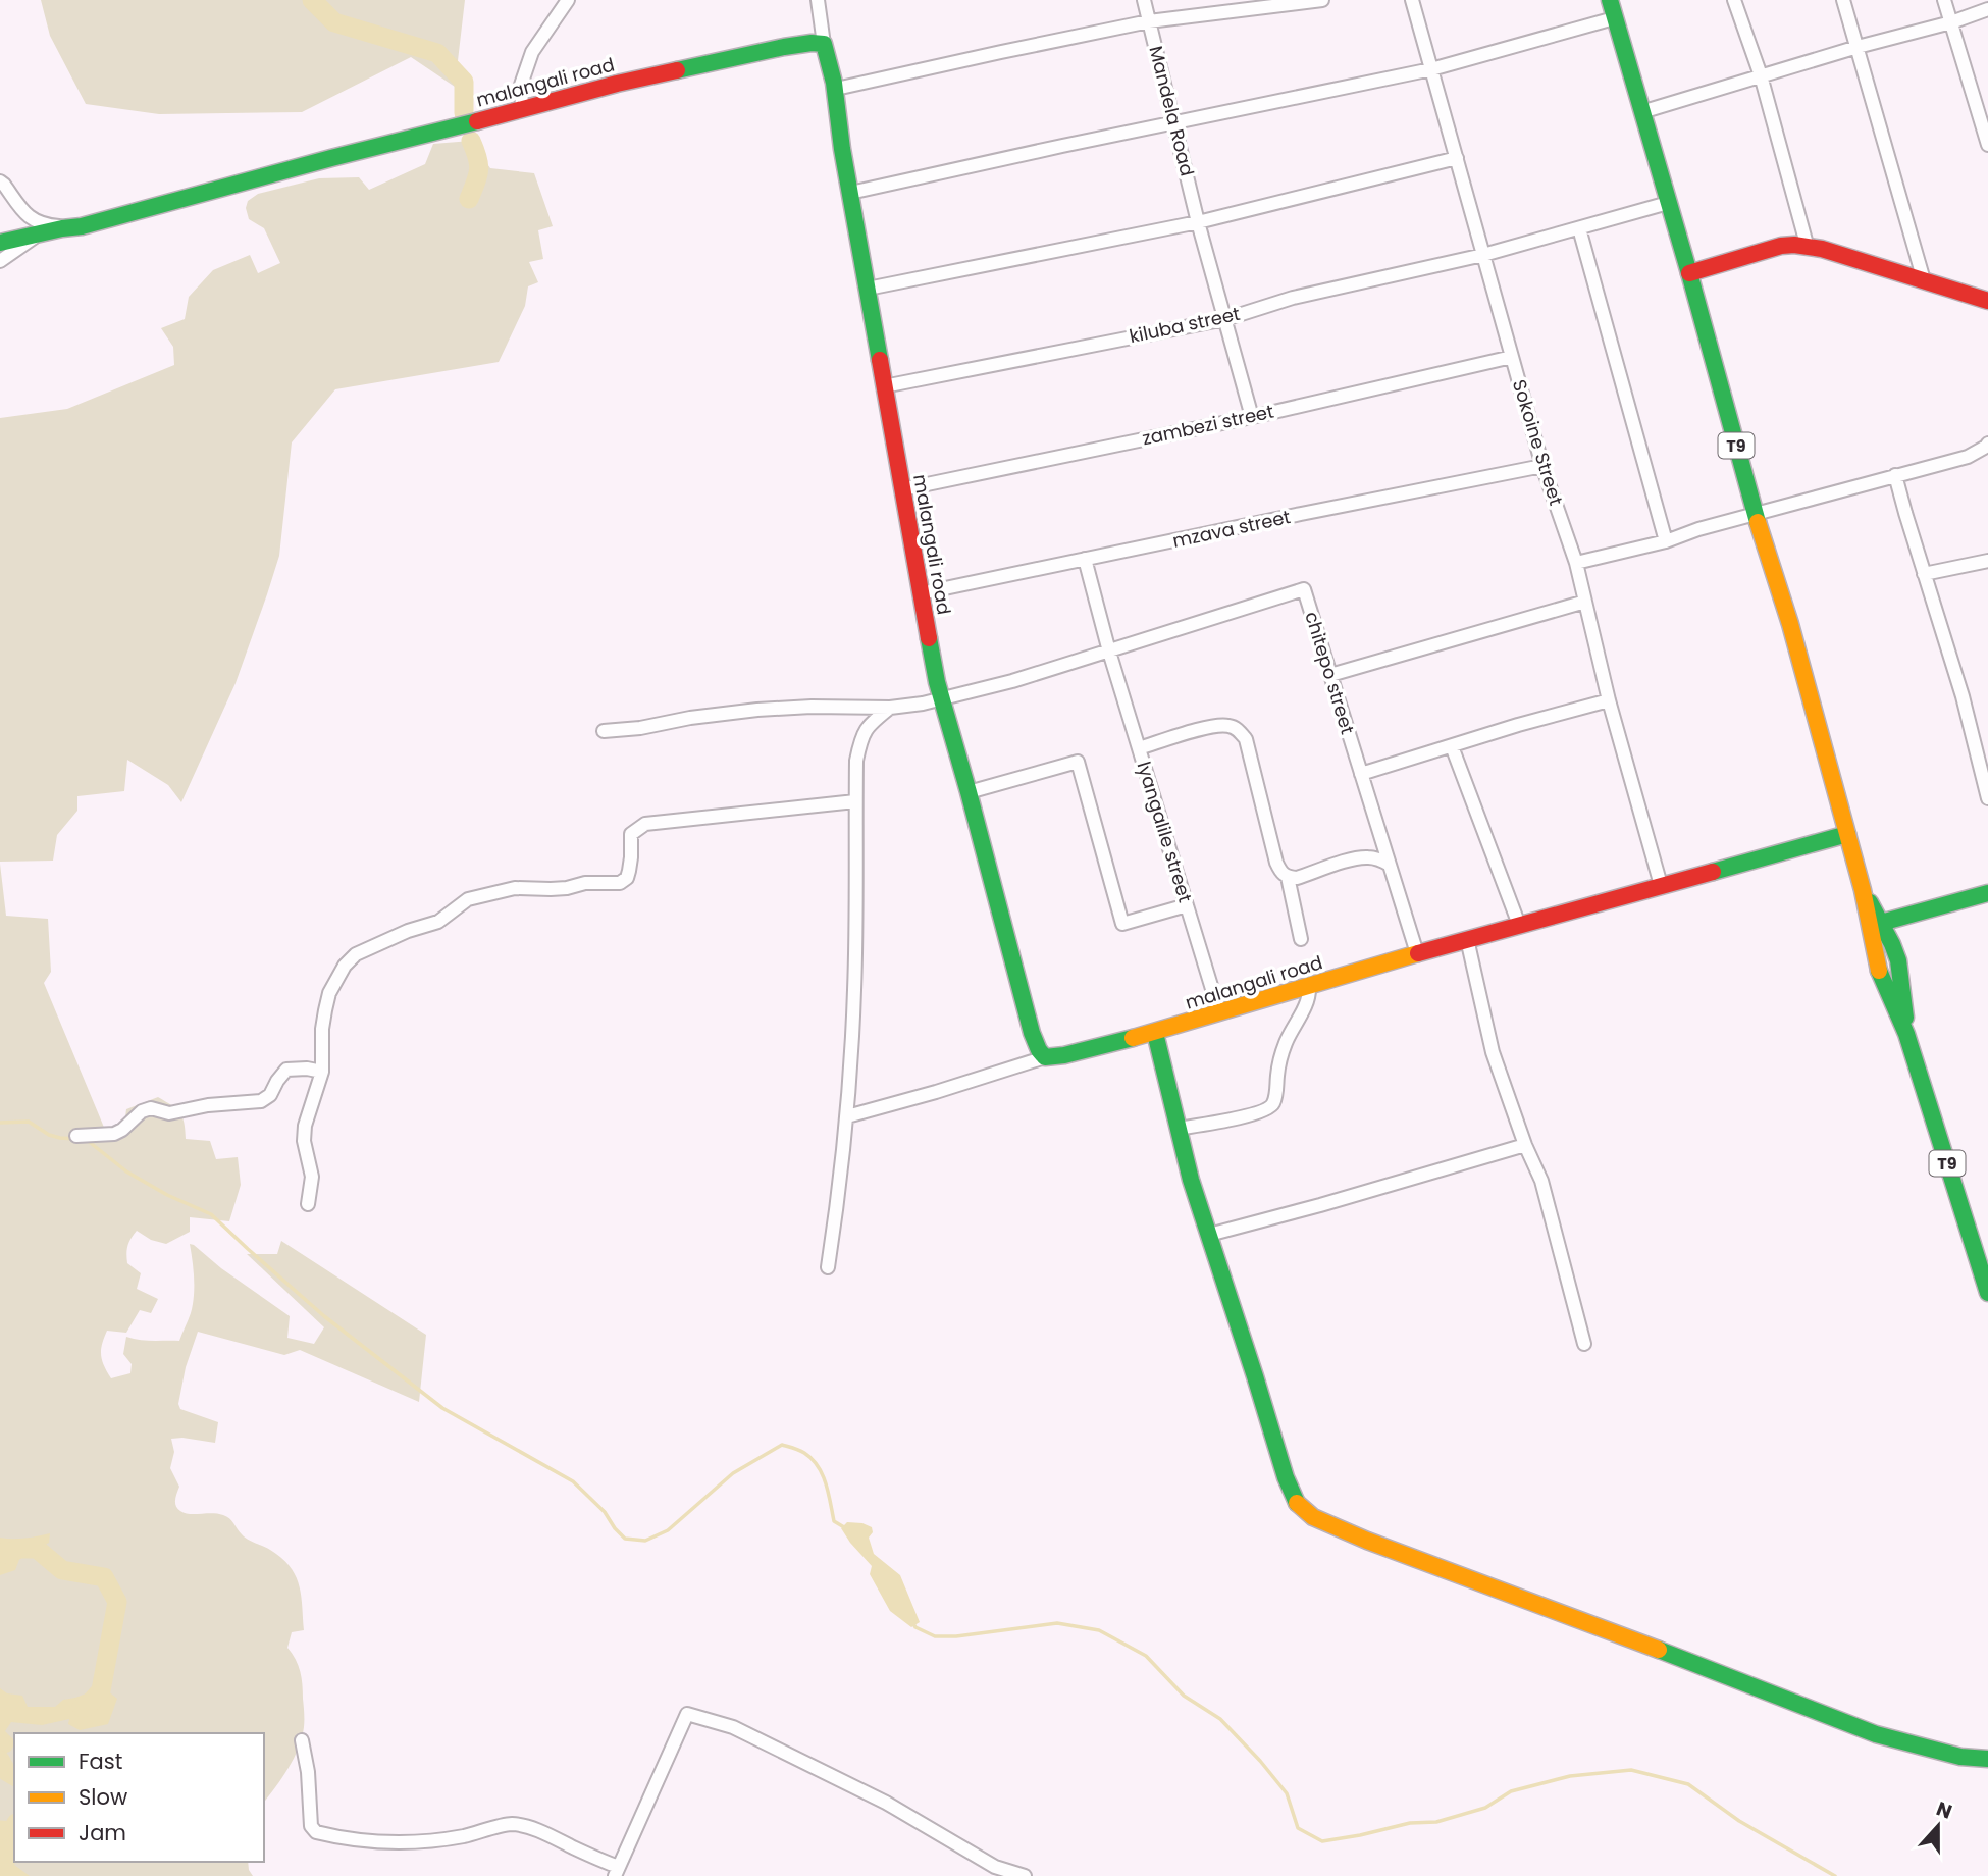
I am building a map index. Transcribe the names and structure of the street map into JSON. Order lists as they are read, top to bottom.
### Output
{
  "streets": {
    "main road": ["malangali road", "T9"],
    "street": [
      "Mandela Road",
      "kiluba street",
      "zambezi street",
      "Sokoine Street",
      "mzava street",
      "chitepo street",
      "lyangalile street"
    ]
  },
  "crossings": [
    ["malangali road", "kiluba street"],
    ["malangali road", "zambezi street"],
    ["malangali road", "Sokoine Street"],
    ["malangali road", "T9"],
    ["malangali road", "mzava street"],
    ["malangali road", "chitepo street"],
    ["malangali road", "lyangalile street"],
    ["kiluba street", "Sokoine Street"],
    ["kiluba street", "T9"],
    ["zambezi street", "Sokoine Street"],
    ["Sokoine Street", "mzava street"],
    ["mzava street", "lyangalile street"],
    ["chitepo street", "lyangalile street"]
  ],
  "legend": ["Fast", "Slow", "Jam"],
  "north": "top"
}
